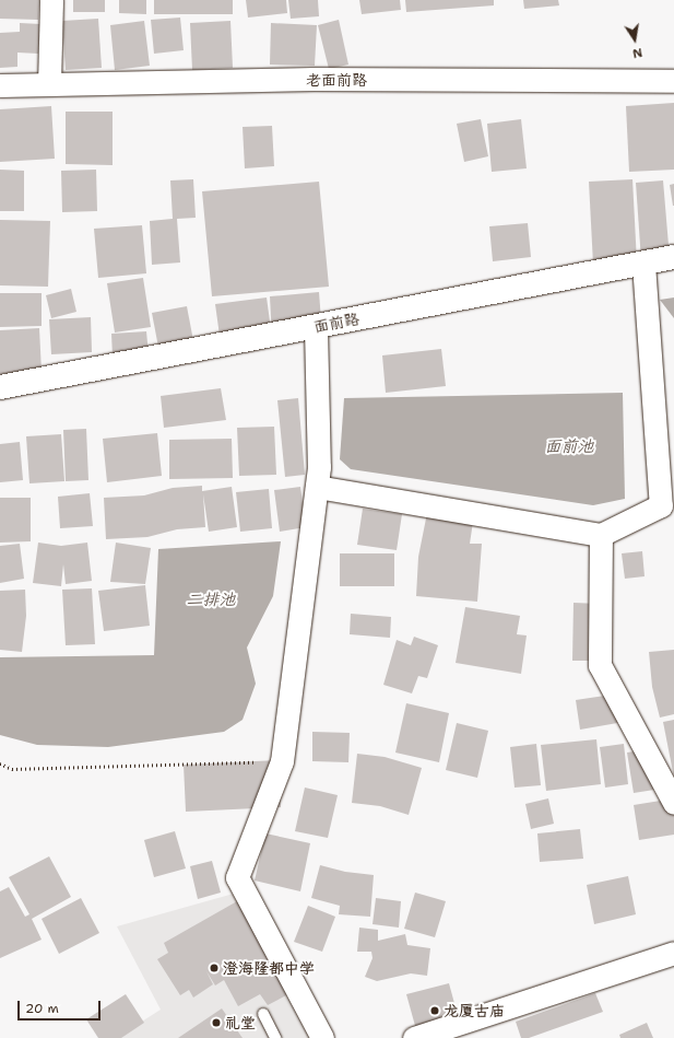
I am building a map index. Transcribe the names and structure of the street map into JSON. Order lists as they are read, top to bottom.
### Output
{
  "streets": {
    "street": ["老面前路", "面前路"]
  },
  "water": ["面前池", "二排池"],
  "places": ["澄海隆都中学", "龙厦古庙", "礼堂"],
  "scale_bar": "20 m",
  "north": "bottom"
}
